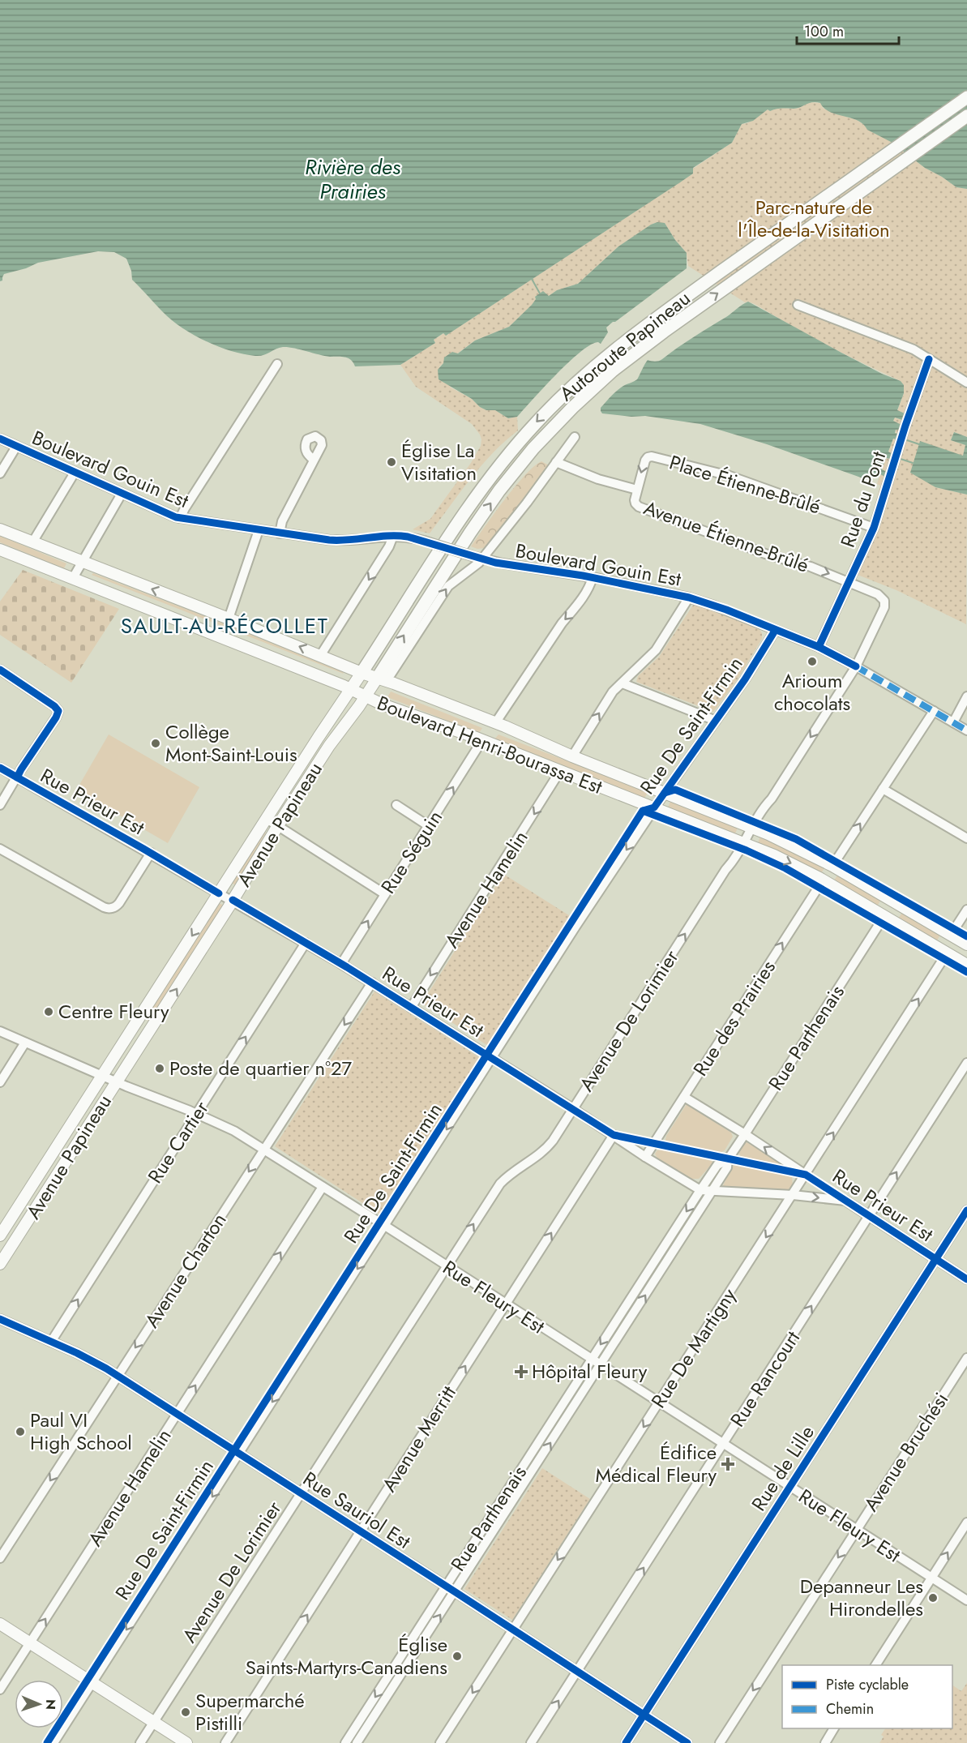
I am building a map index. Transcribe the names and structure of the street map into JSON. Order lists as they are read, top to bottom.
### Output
{
  "streets": {
    "highway": ["Autoroute Papineau"],
    "main road": ["Boulevard Henri-Bourassa Est", "Avenue Papineau"],
    "street": [
      "Boulevard Gouin Est",
      "Place Étienne-Brûlé",
      "Rue du Pont",
      "Avenue Étienne-Brûlé",
      "Rue De Saint-Firmin",
      "Rue Prieur Est",
      "Rue Séguin",
      "Avenue Hamelin",
      "Rue des Prairies",
      "Avenue De Lorimier",
      "Rue Parthenais",
      "Rue Cartier",
      "Avenue Charton",
      "Rue Fleury Est",
      "Rue De Martigny",
      "Rue Rancourt",
      "Avenue Merritt",
      "Avenue Bruchési",
      "Rue de Lille",
      "Rue Sauriol Est"
    ]
  },
  "crossings": [
    ["Autoroute Papineau", "Boulevard Henri-Bourassa Est"],
    ["Autoroute Papineau", "Avenue Papineau"],
    ["Boulevard Gouin Est", "Rue du Pont"],
    ["Boulevard Gouin Est", "Rue De Saint-Firmin"],
    ["Boulevard Gouin Est", "Avenue Papineau"],
    ["Boulevard Gouin Est", "Avenue De Lorimier"],
    ["Place Étienne-Brûlé", "Rue du Pont"],
    ["Place Étienne-Brûlé", "Avenue Étienne-Brûlé"],
    ["Rue du Pont", "Avenue Étienne-Brûlé"],
    ["Avenue Étienne-Brûlé", "Avenue Papineau"],
    ["Avenue Étienne-Brûlé", "Avenue De Lorimier"],
    ["Rue De Saint-Firmin", "Boulevard Henri-Bourassa Est"],
    ["Rue De Saint-Firmin", "Rue Prieur Est"],
    ["Rue De Saint-Firmin", "Rue Fleury Est"],
    ["Rue De Saint-Firmin", "Rue Sauriol Est"],
    ["Boulevard Henri-Bourassa Est", "Avenue Papineau"],
    ["Boulevard Henri-Bourassa Est", "Rue Séguin"],
    ["Boulevard Henri-Bourassa Est", "Avenue Hamelin"],
    ["Boulevard Henri-Bourassa Est", "Rue des Prairies"],
    ["Boulevard Henri-Bourassa Est", "Avenue De Lorimier"],
    ["Boulevard Henri-Bourassa Est", "Rue Parthenais"],
    ["Boulevard Henri-Bourassa Est", "Rue De Martigny"],
    ["Rue Prieur Est", "Avenue Papineau"],
    ["Rue Prieur Est", "Rue Séguin"],
    ["Rue Prieur Est", "Avenue Hamelin"],
    ["Rue Prieur Est", "Rue des Prairies"],
    ["Rue Prieur Est", "Avenue De Lorimier"],
    ["Rue Prieur Est", "Rue Parthenais"],
    ["Rue Prieur Est", "Rue Cartier"],
    ["Rue Prieur Est", "Avenue Charton"],
    ["Rue Prieur Est", "Rue De Martigny"],
    ["Rue Prieur Est", "Rue Rancourt"],
    ["Rue Prieur Est", "Avenue Merritt"],
    ["Rue Prieur Est", "Rue de Lille"],
    ["Avenue Papineau", "Rue Fleury Est"],
    ["Avenue Hamelin", "Rue Fleury Est"],
    ["Avenue Hamelin", "Rue Sauriol Est"],
    ["Avenue De Lorimier", "Rue Fleury Est"],
    ["Avenue De Lorimier", "Rue Sauriol Est"],
    ["Rue Parthenais", "Rue Fleury Est"],
    ["Rue Parthenais", "Rue Sauriol Est"],
    ["Rue Cartier", "Rue Fleury Est"],
    ["Rue Cartier", "Rue Sauriol Est"],
    ["Avenue Charton", "Rue Fleury Est"],
    ["Avenue Charton", "Rue Sauriol Est"],
    ["Rue Fleury Est", "Rue De Martigny"],
    ["Rue Fleury Est", "Rue Rancourt"],
    ["Rue Fleury Est", "Avenue Merritt"],
    ["Rue Fleury Est", "Avenue Bruchési"],
    ["Rue Fleury Est", "Rue de Lille"],
    ["Rue De Martigny", "Rue Sauriol Est"],
    ["Rue Rancourt", "Rue Sauriol Est"],
    ["Avenue Merritt", "Rue Sauriol Est"],
    ["Rue de Lille", "Rue Sauriol Est"]
  ],
  "one_way": [
    "Place Étienne-Brûlé",
    "Avenue Étienne-Brûlé",
    "Rue De Saint-Firmin",
    "Rue Séguin",
    "Rue des Prairies",
    "Rue Cartier",
    "Avenue Charton",
    "Rue Rancourt",
    "Avenue Merritt",
    "Avenue Bruchési"
  ],
  "districts": ["SAULT-AU-RÉCOLLET"],
  "water": ["Rivière des Prairies"],
  "parks": ["Parc-nature de l'Île-de-la-Visitation"],
  "places": {
    "other": [
      "Église La Visitation",
      "Arioum chocolats",
      "Collège Mont-Saint-Louis",
      "Centre Fleury",
      "Poste de quartier n°27",
      "Paul VI High School",
      "Depanneur Les Hirondelles",
      "Église Saints-Martyrs-Canadiens",
      "Supermarché Pistilli"
    ],
    "health": ["Hôpital Fleury", "Édifice Médical Fleury"]
  },
  "legend": ["Piste cyclable", "Chemin"],
  "scale_bar": "100 m",
  "north": "right"
}
